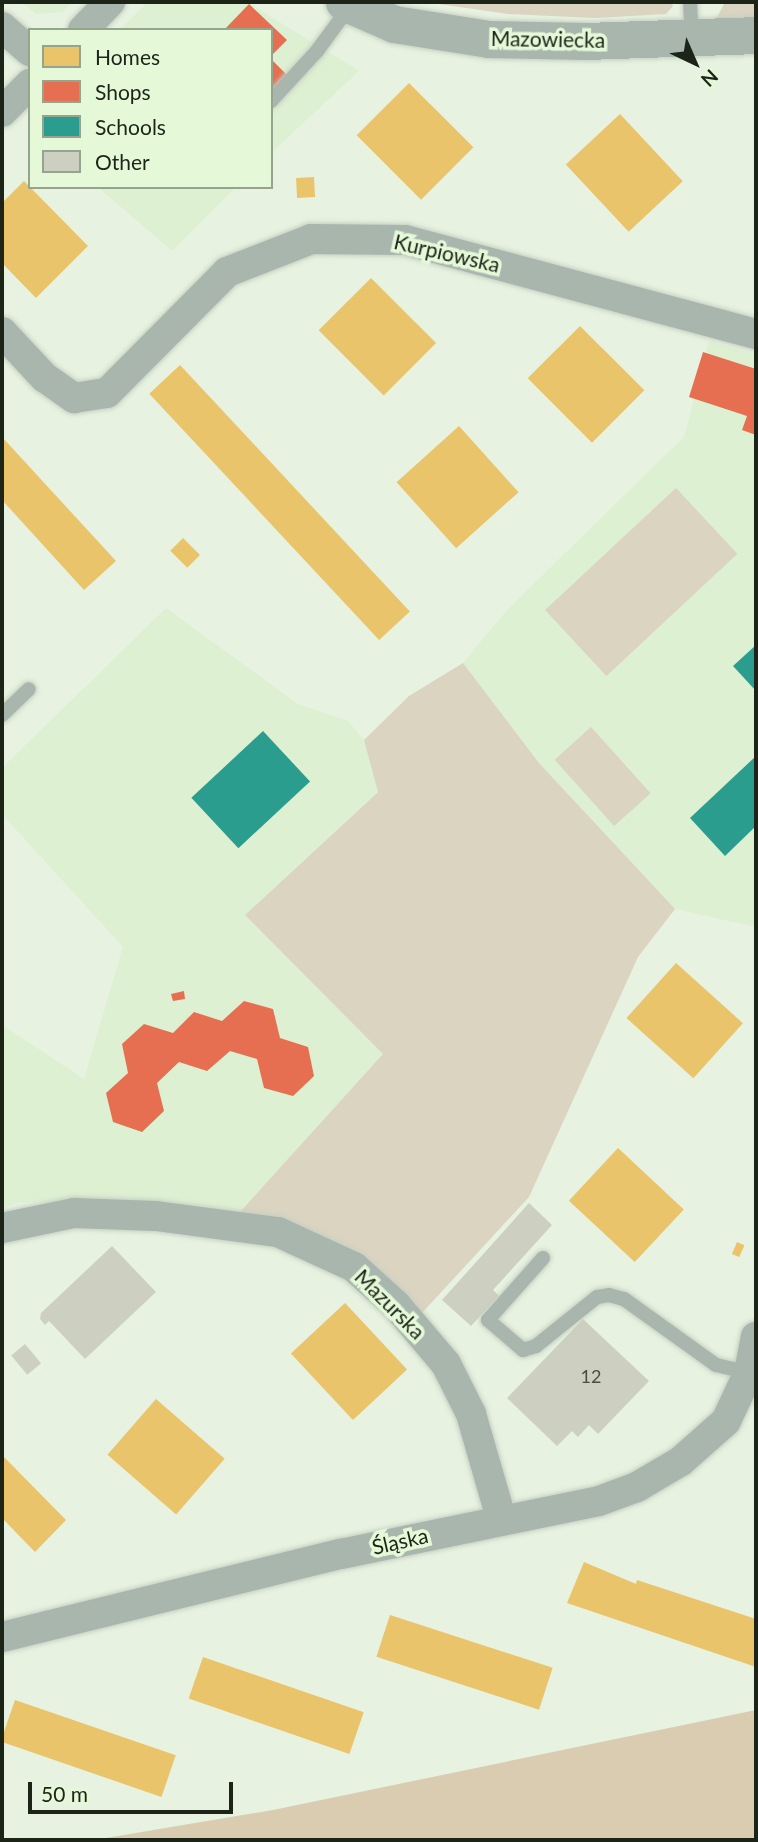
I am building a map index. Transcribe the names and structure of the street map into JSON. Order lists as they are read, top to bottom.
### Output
{
  "streets": {
    "street": [
      "Mazowiecka",
      "Kurpiowska",
      "Mazurska",
      "Śląska"
    ]
  },
  "crossings": [
    ["Mazurska", "Śląska"]
  ],
  "house_numbers": ["12"],
  "legend": [
    "Homes",
    "Shops",
    "Schools",
    "Other"
  ],
  "scale_bar": "50 m",
  "north": "bottom right"
}
